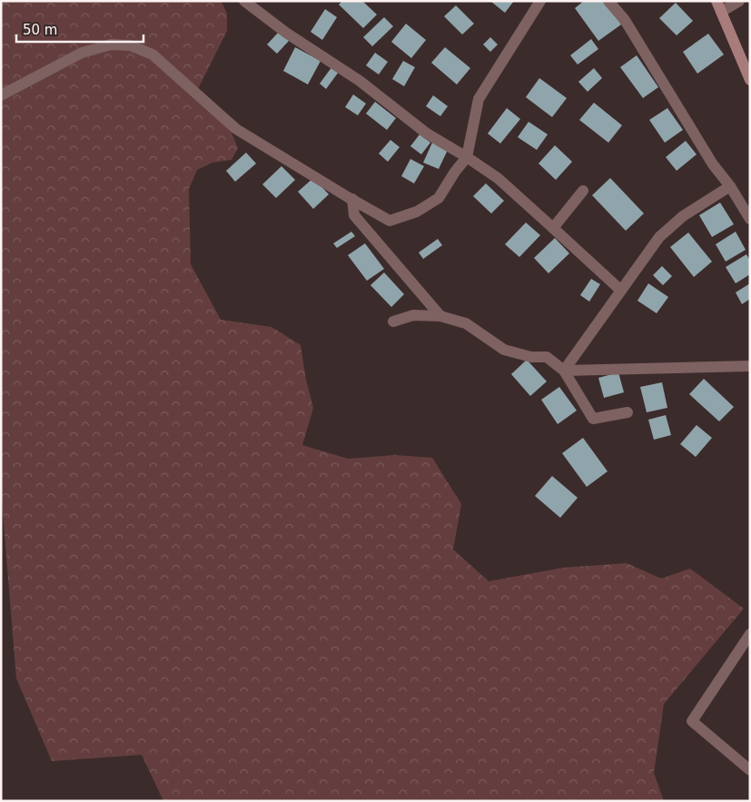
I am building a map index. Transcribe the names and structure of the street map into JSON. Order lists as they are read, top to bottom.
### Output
{
  "scale_bar": "50 m"
}
